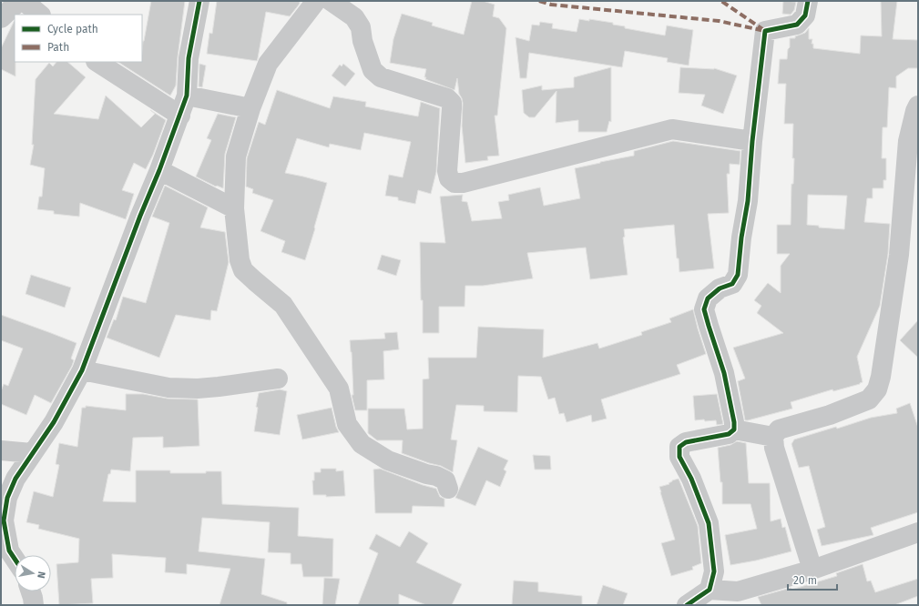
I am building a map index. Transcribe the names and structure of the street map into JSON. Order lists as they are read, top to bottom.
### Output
{
  "legend": ["Cycle path", "Path"],
  "scale_bar": "20 m",
  "north": "right"
}
